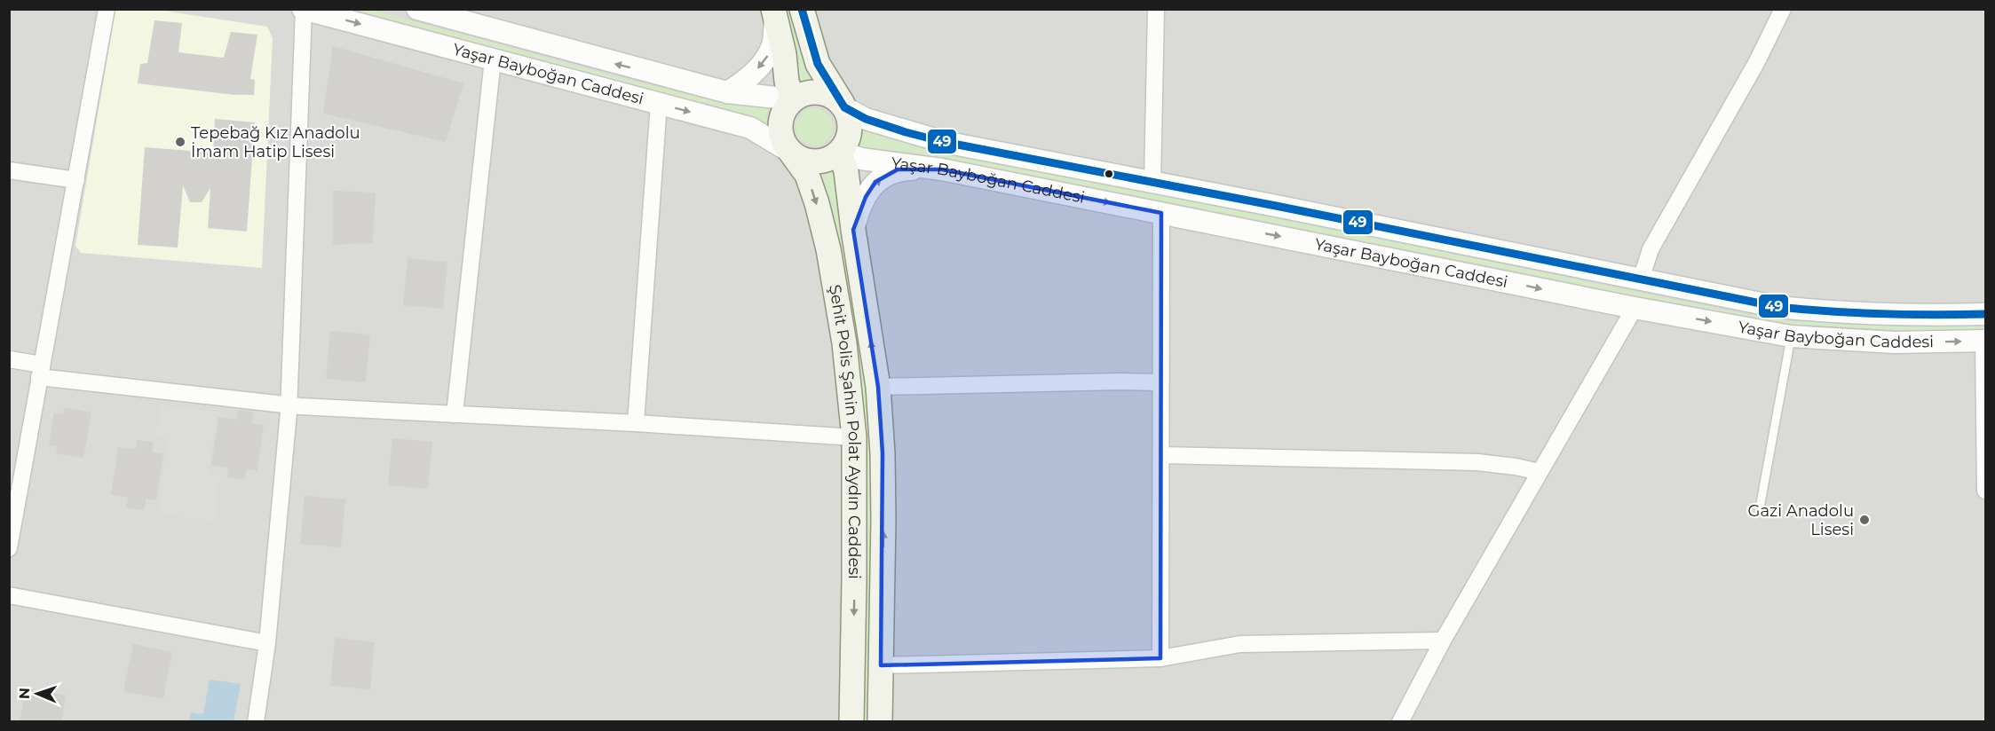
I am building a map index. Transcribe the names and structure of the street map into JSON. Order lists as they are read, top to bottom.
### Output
{
  "streets": {
    "main road": ["Şehit Polis Şahin Polat Aydın Caddesi"],
    "street": ["Yaşar Bayboğan Caddesi"]
  },
  "crossings": [
    ["Yaşar Bayboğan Caddesi", "Şehit Polis Şahin Polat Aydın Caddesi"]
  ],
  "places": ["Tepebağ Kız Anadolu İmam Hatip Lisesi", "Gazi Anadolu Lisesi"],
  "lines": ["transit line 49"],
  "north": "left"
}
